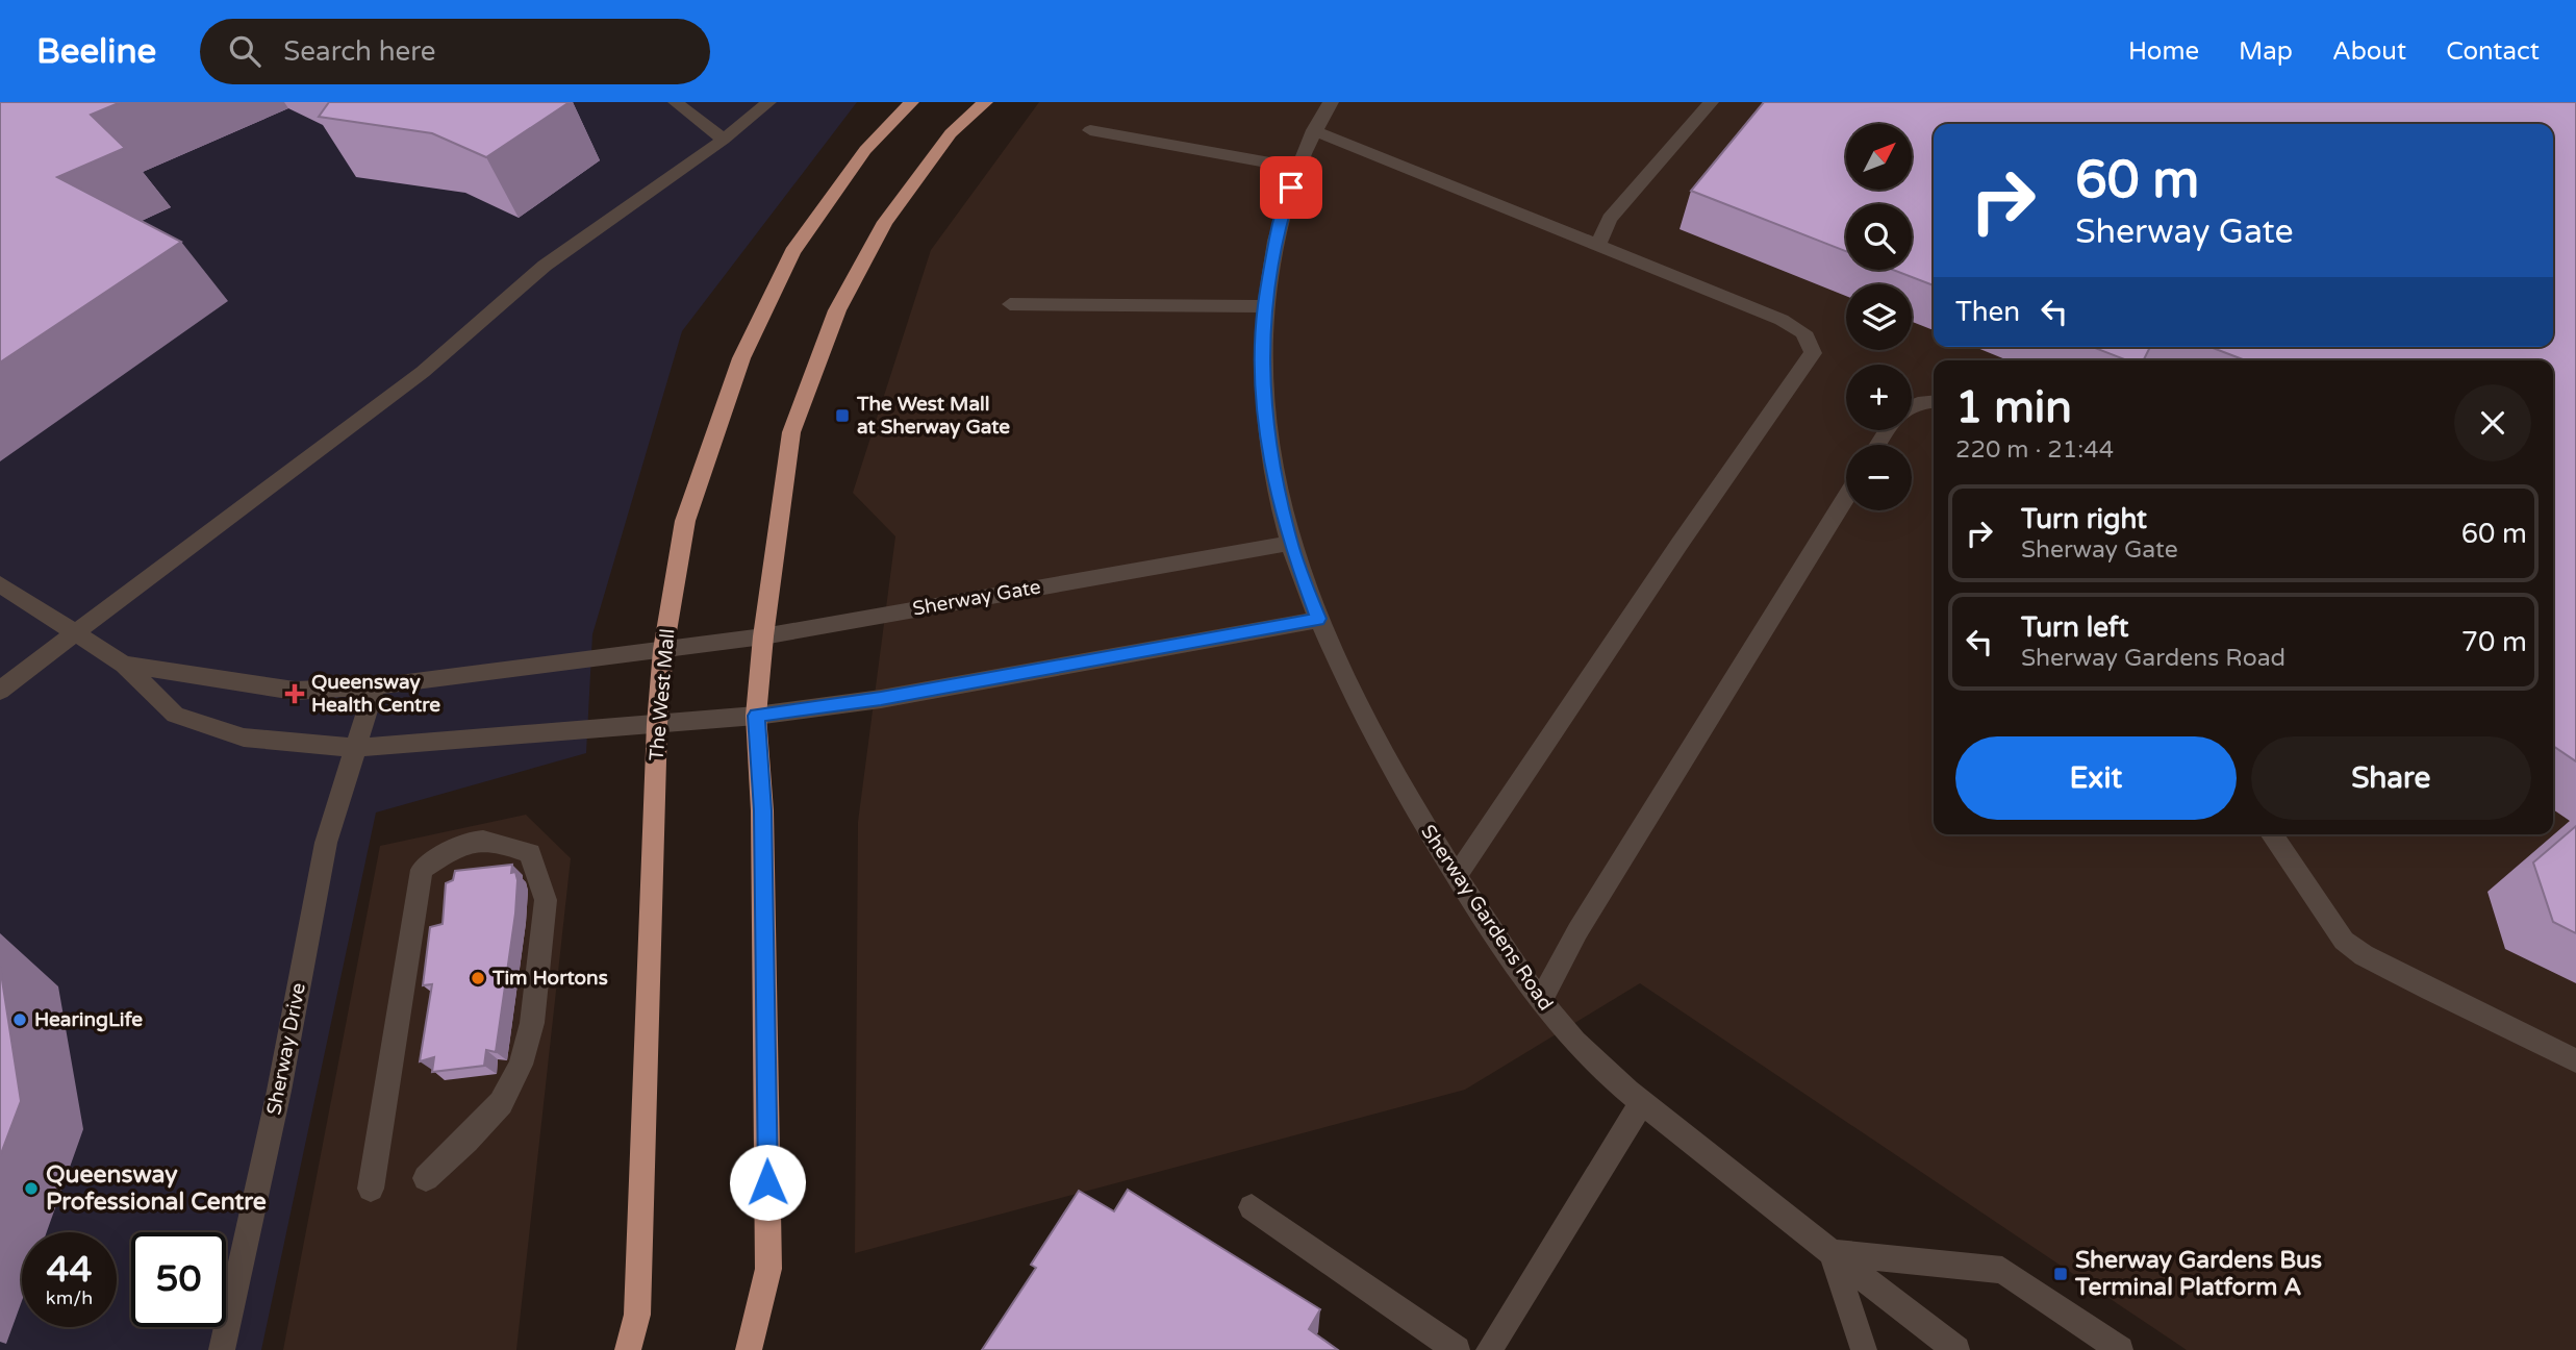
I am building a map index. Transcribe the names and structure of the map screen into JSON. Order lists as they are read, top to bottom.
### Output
{
  "streets": {
    "main road": ["The West Mall"],
    "street": ["Sherway Gate", "Sherway Gardens Road", "Sherway Drive"]
  },
  "crossings": [
    ["Sherway Gate", "The West Mall"],
    ["Sherway Gate", "Sherway Gardens Road"]
  ],
  "places": {
    "transit": ["The West Mall at Sherway Gate", "Sherway Gardens Bus Terminal Platform A"],
    "health": ["Queensway Health Centre"],
    "other": ["Tim Hortons", "HearingLife", "Queensway Professional Centre"]
  },
  "north": "top right",
  "page": {
    "header": "Beeline",
    "search": "Search here",
    "nav": [
      "Home",
      "Map",
      "About",
      "Contact"
    ],
    "map_buttons": ["+", "−"],
    "turn": ["60 m", "Sherway Gate"],
    "then": "Then",
    "heading": ["1 min", "220 m · 21:44"],
    "list": [
      {
        "name": "Turn right",
        "note": "Sherway Gate",
        "value": "60 m"
      },
      {
        "name": "Turn left",
        "note": "Sherway Gardens Road",
        "value": "70 m"
      }
    ],
    "buttons": ["Exit", "Share"],
    "speed": "44 km/h",
    "limit": "50"
  }
}
